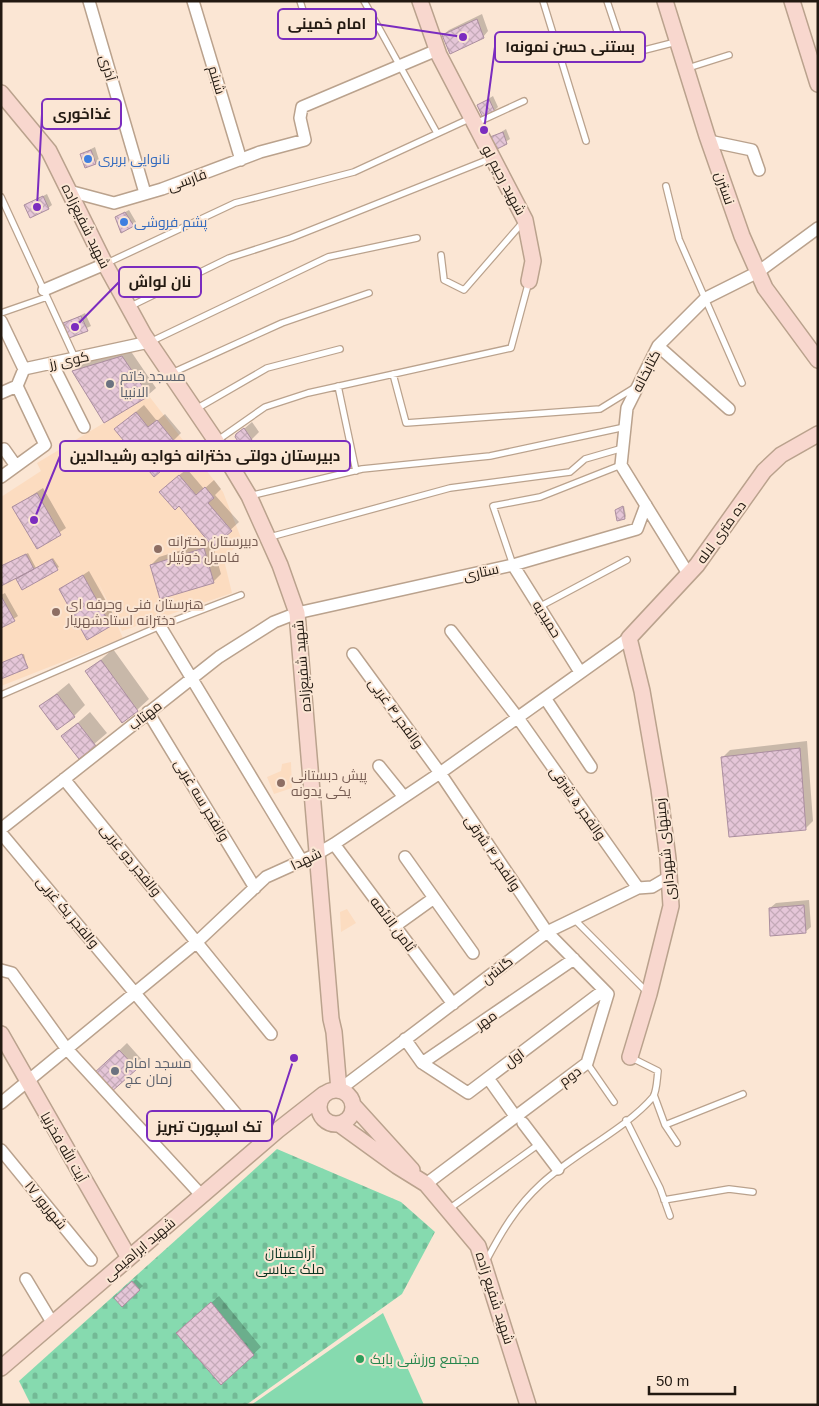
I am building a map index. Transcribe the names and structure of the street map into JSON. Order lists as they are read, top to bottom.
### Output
{
  "streets": {
    "street": [
      "آذری",
      "شبنم",
      "فارسی",
      "شهید رحیم لو",
      "نسترن",
      "شهید شفیع‌زاده",
      "کوی رز",
      "کتابخانه",
      "ده متری لاله",
      "ستاری",
      "حمیدیه",
      "والفجر ۴ غربی",
      "مهتاب",
      "والفجر سه غربی",
      "والفجر ۵ شرقی",
      "زمینهای شهرداری",
      "والفجر ۴ شرقی",
      "شهدا",
      "والفجر دو غربی",
      "والفجر یک غربی",
      "ثامن الائمه",
      "گلشن",
      "مهر",
      "اول",
      "دوم",
      "آیت الله فخرنیا",
      "۱۷ شهریور",
      "شهید ابراهیمی",
      "شهید شفیع زاده"
    ]
  },
  "crossings": [
    ["آذری", "فارسی"],
    ["شبنم", "فارسی"],
    ["فارسی", "شهید شفیع‌زاده"],
    ["نسترن", "کتابخانه"],
    ["شهید شفیع‌زاده", "کوی رز"],
    ["شهید شفیع‌زاده", "ستاری"],
    ["شهید شفیع‌زاده", "مهتاب"],
    ["شهید شفیع‌زاده", "شهدا"],
    ["شهید شفیع‌زاده", "گلشن"],
    ["شهید شفیع‌زاده", "شهید ابراهیمی"],
    ["شهید شفیع‌زاده", "شهید شفیع زاده"],
    ["ده متری لاله", "زمینهای شهرداری"],
    ["ده متری لاله", "شهدا"],
    ["ستاری", "حمیدیه"],
    ["ستاری", "مهتاب"],
    ["حمیدیه", "شهدا"],
    ["والفجر ۴ غربی", "والفجر ۴ شرقی"],
    ["والفجر ۴ غربی", "شهدا"],
    ["مهتاب", "والفجر سه غربی"],
    ["مهتاب", "والفجر دو غربی"],
    ["مهتاب", "والفجر یک غربی"],
    ["والفجر سه غربی", "شهدا"],
    ["والفجر ۵ شرقی", "شهدا"],
    ["والفجر ۵ شرقی", "گلشن"],
    ["زمینهای شهرداری", "شهدا"],
    ["زمینهای شهرداری", "گلشن"],
    ["والفجر ۴ شرقی", "شهدا"],
    ["والفجر ۴ شرقی", "گلشن"],
    ["شهدا", "والفجر دو غربی"],
    ["شهدا", "والفجر یک غربی"],
    ["شهدا", "ثامن الائمه"],
    ["شهدا", "آیت الله فخرنیا"],
    ["والفجر یک غربی", "شهید ابراهیمی"],
    ["ثامن الائمه", "گلشن"],
    ["گلشن", "شهید ابراهیمی"],
    ["گلشن", "شهید شفیع زاده"],
    ["مهر", "اول"],
    ["اول", "دوم"],
    ["دوم", "شهید شفیع زاده"],
    ["آیت الله فخرنیا", "شهید ابراهیمی"],
    ["شهید ابراهیمی", "شهید شفیع زاده"]
  ],
  "parks": ["آرامستان ملک عباسی"],
  "places": [
    "امام خمینی",
    "بستنی حسن نمونه۱",
    "نانوایی بربری",
    "غذاخوری",
    "پشم فروشی",
    "نان لواش",
    "مسجد خاتم الانبیا",
    "دبیرستان دولتی دخترانه خواجه رشیدالدین",
    "دبیرستان دخترانه فامیل خوئیلر",
    "هنرستان فنی وحرفه ای دخترانه استادشهریار",
    "پیش دبستانی یکی یدونه",
    "تک اسپورت تبریز",
    "مسجد امام زمان عج",
    "مجتمع ورزشی بابک"
  ],
  "scale_bar": "50 m"
}
